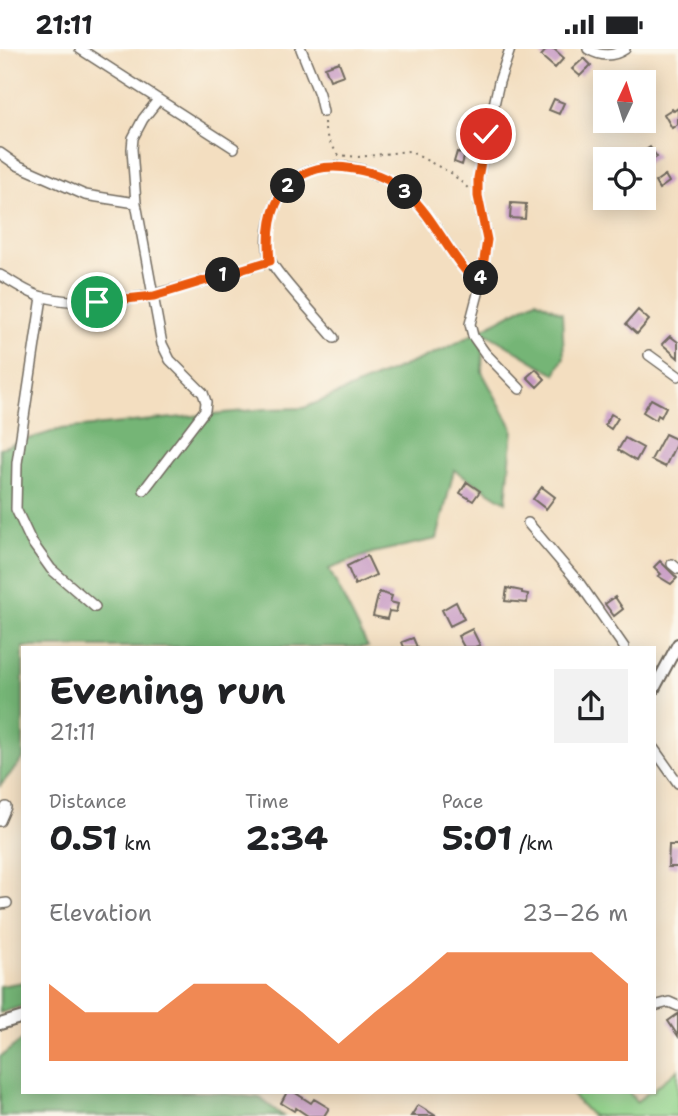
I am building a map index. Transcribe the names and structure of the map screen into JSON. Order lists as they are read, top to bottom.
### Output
{
  "north": "top",
  "page": {
    "status": "21:11",
    "pins": [
      "2",
      "3",
      "1",
      "4"
    ],
    "heading": ["Evening run", "21:11"],
    "stats": [
      ["Distance", "0.51 km"],
      ["Time", "2:34"],
      ["Pace", "5:01 /km"]
    ],
    "chart": ["Elevation", "23–26 m"]
  }
}
